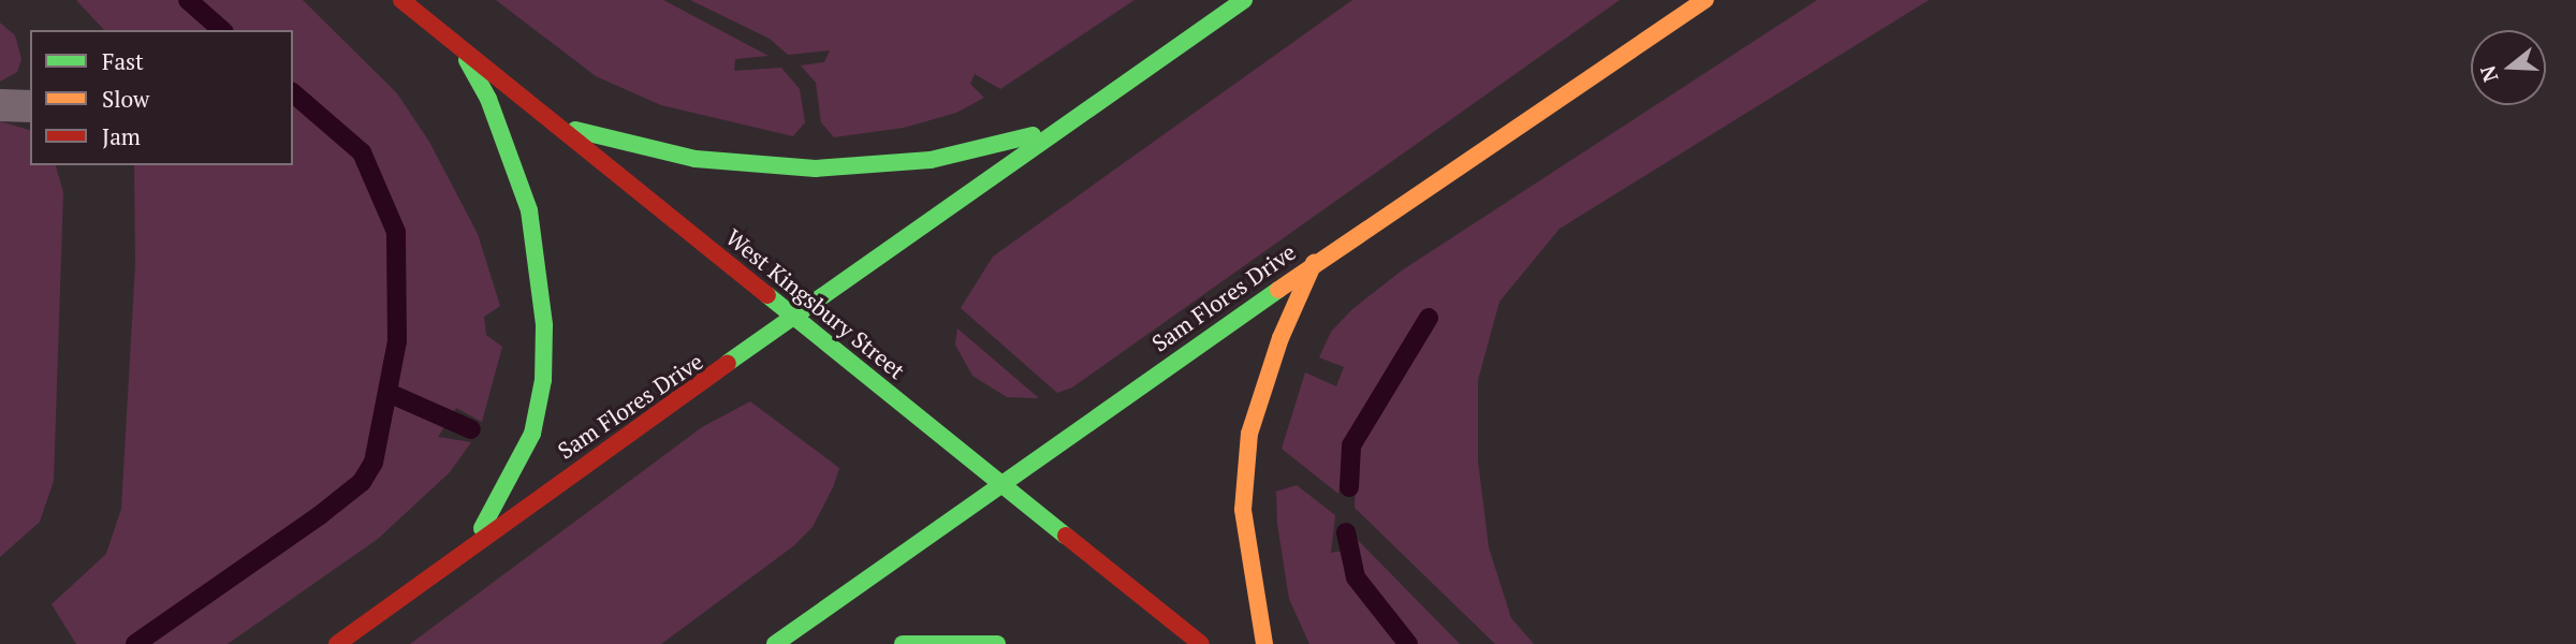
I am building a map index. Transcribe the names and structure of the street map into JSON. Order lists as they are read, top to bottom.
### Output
{
  "streets": {
    "main road": ["Sam Flores Drive", "West Kingsbury Street"]
  },
  "crossings": [
    ["Sam Flores Drive", "West Kingsbury Street"]
  ],
  "legend": ["Fast", "Slow", "Jam"],
  "north": "left"
}
